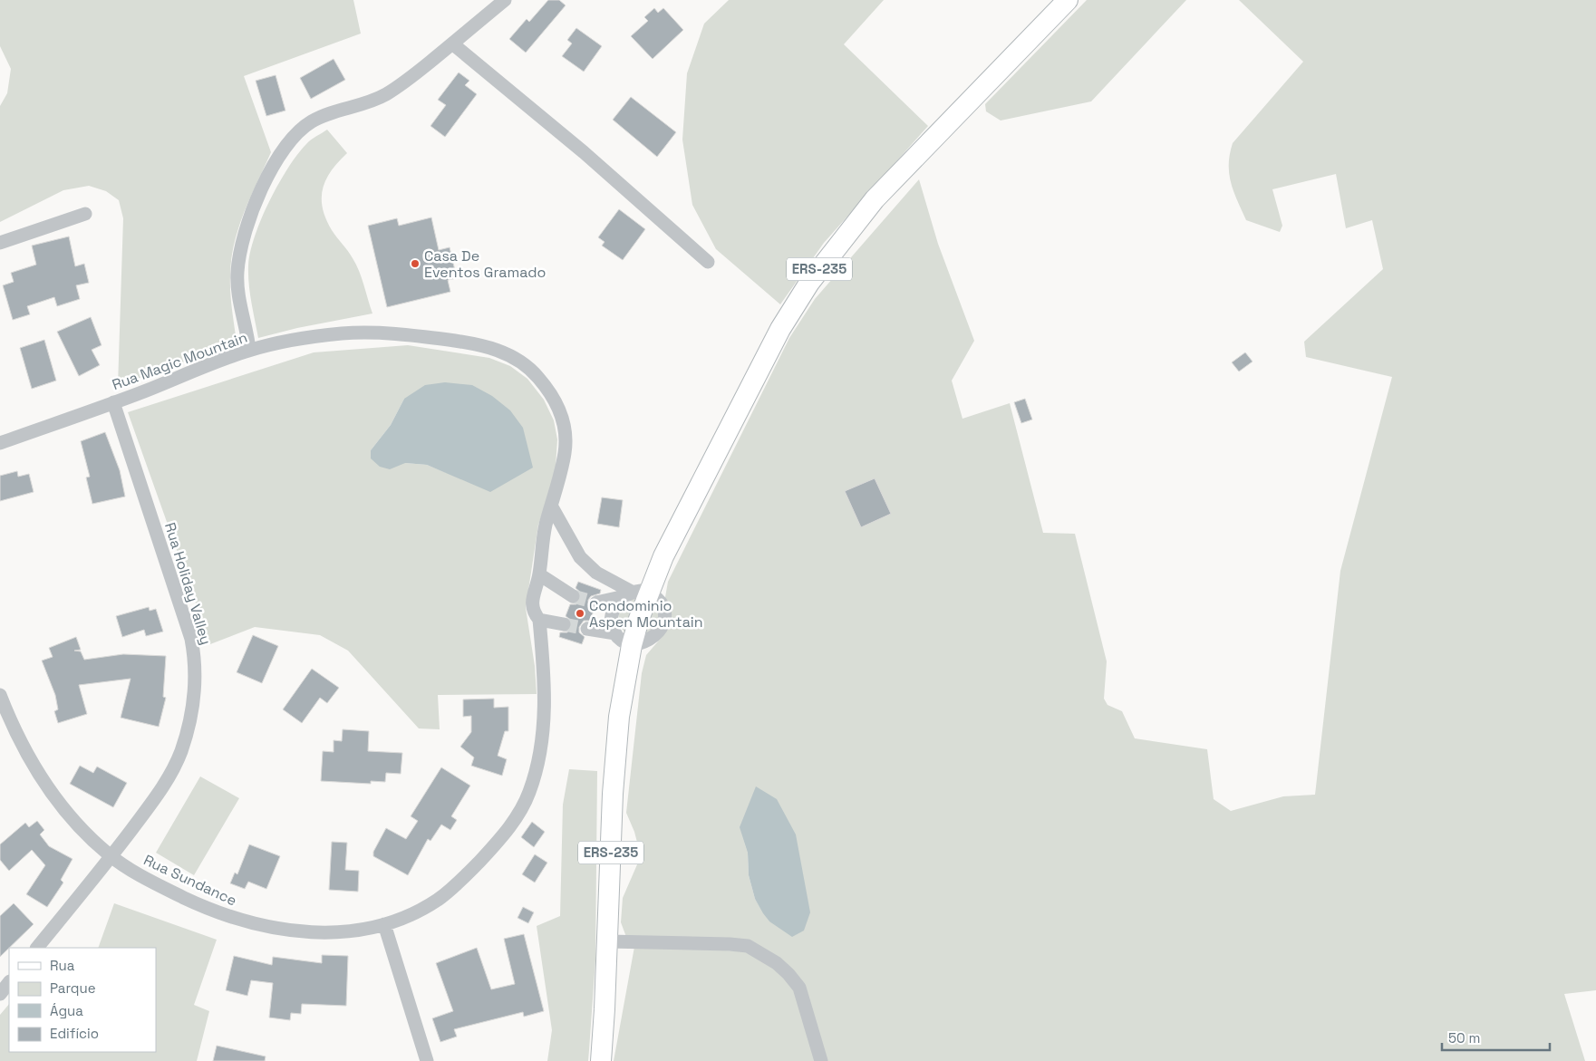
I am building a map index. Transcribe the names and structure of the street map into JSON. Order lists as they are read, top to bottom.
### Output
{
  "streets": {
    "main road": ["ERS-235"],
    "street": ["Rua Magic Mountain", "Rua Holiday Valley", "Rua Sundance"]
  },
  "crossings": [
    ["Rua Magic Mountain", "Rua Holiday Valley"],
    ["Rua Magic Mountain", "Rua Sundance"],
    ["Rua Holiday Valley", "Rua Sundance"]
  ],
  "places": ["Casa De Eventos Gramado", "Condominio Aspen Mountain"],
  "legend": [
    "Rua",
    "Parque",
    "Água",
    "Edifício"
  ],
  "scale_bar": "50 m"
}
